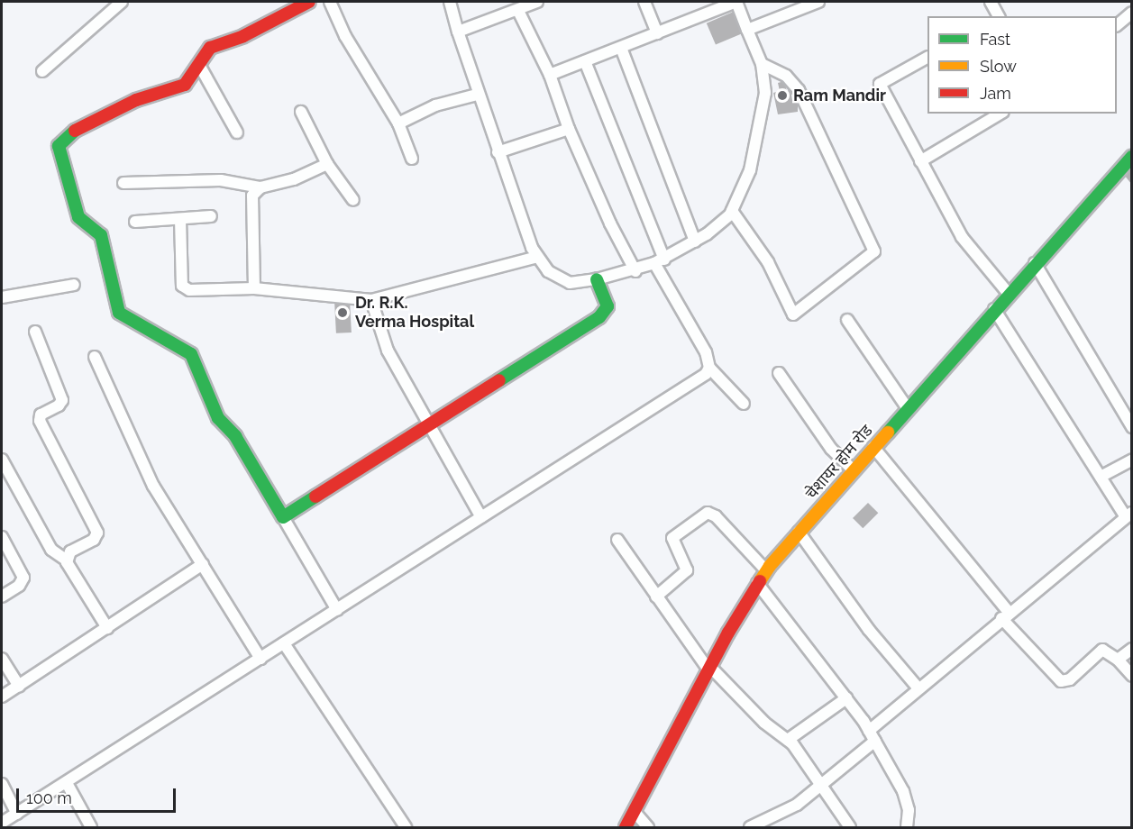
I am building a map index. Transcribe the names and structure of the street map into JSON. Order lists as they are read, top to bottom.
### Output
{
  "streets": {
    "street": ["चेशायर होम रोड"]
  },
  "places": ["Ram Mandir", "Dr. R.K. Verma Hospital"],
  "legend": ["Fast", "Slow", "Jam"],
  "scale_bar": "100 m"
}
